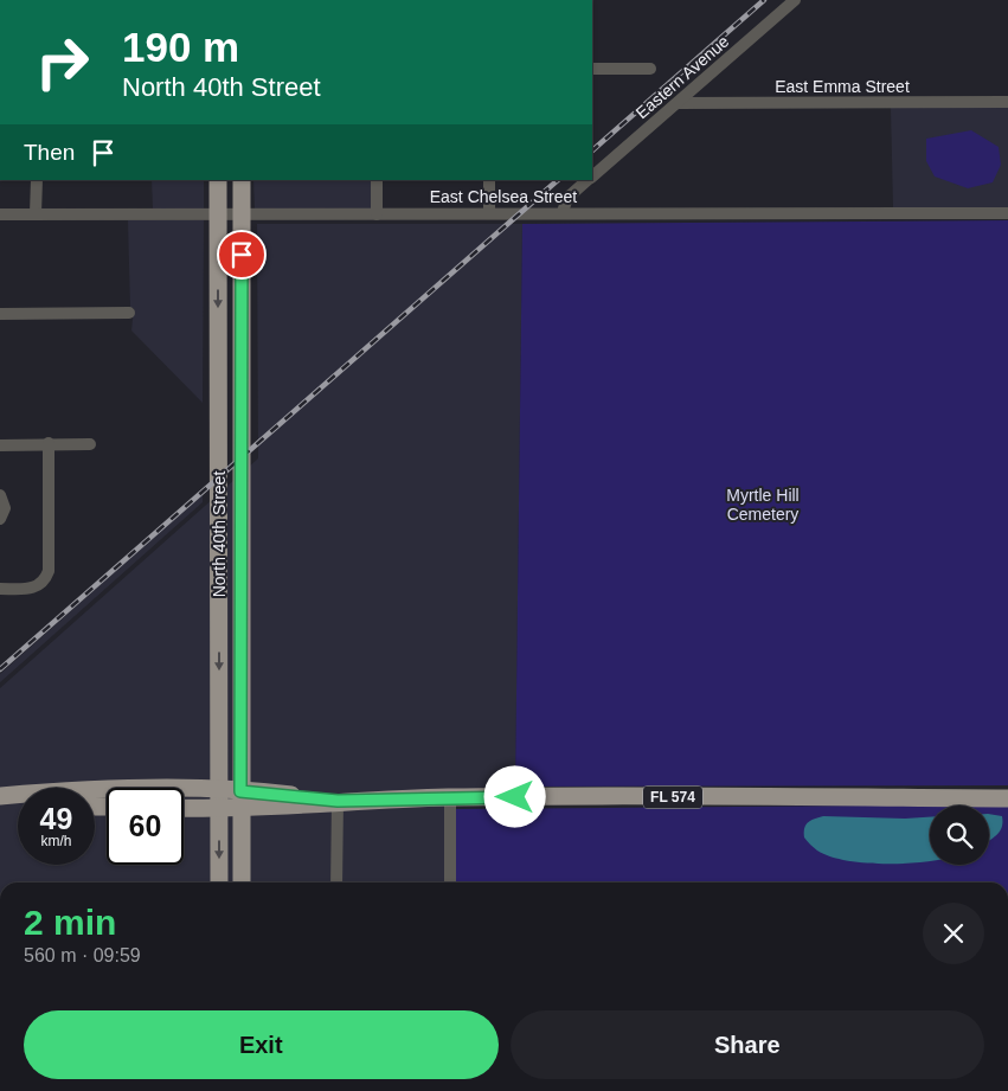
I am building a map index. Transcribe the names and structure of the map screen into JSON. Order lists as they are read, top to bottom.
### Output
{
  "streets": {
    "main road": ["North 40th Street", "FL 574"],
    "street": ["Eastern Avenue", "East Emma Street", "East Chelsea Street"]
  },
  "crossings": [
    ["Eastern Avenue", "East Emma Street"],
    ["Eastern Avenue", "East Chelsea Street"],
    ["East Chelsea Street", "North 40th Street"],
    ["North 40th Street", "FL 574"]
  ],
  "parks": ["Myrtle Hill Cemetery"],
  "page": {
    "turn": ["190 m", "North 40th Street"],
    "then": "Then",
    "speed": "49 km/h",
    "limit": "60",
    "heading": ["2 min", "560 m · 09:59"],
    "buttons": ["Exit", "Share"]
  }
}
